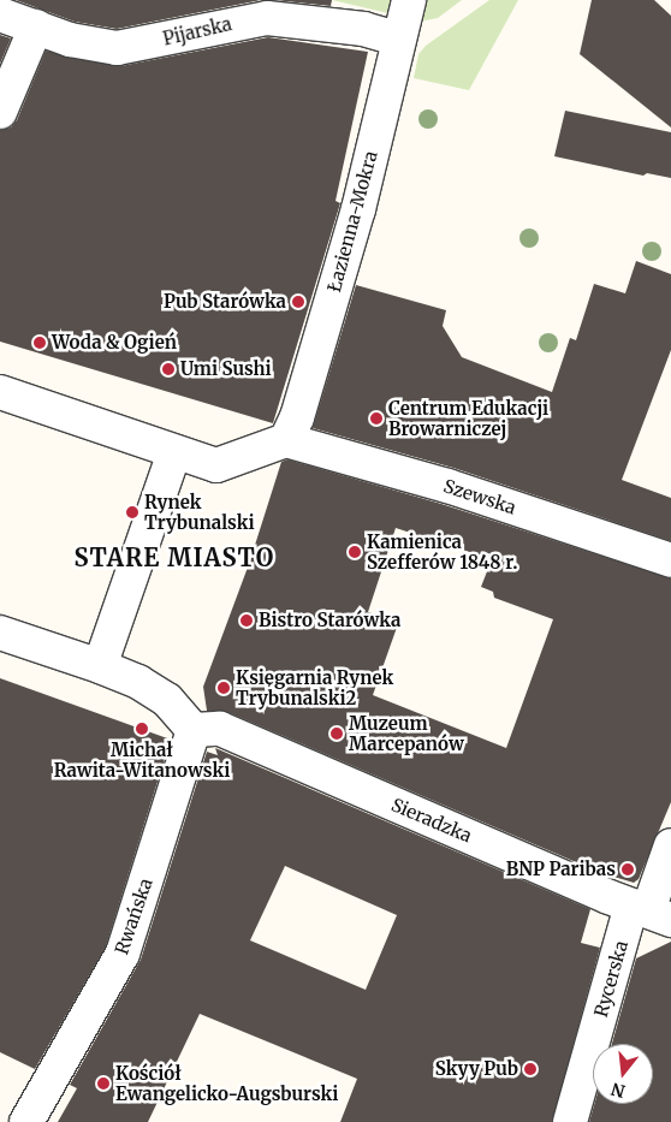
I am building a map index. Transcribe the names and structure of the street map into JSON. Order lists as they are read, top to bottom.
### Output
{
  "streets": {
    "street": [
      "Pijarska",
      "Łazienna-Mokra",
      "Szewska",
      "Sieradzka",
      "Rwańska",
      "Rycerska"
    ]
  },
  "crossings": [
    ["Pijarska", "Łazienna-Mokra"],
    ["Łazienna-Mokra", "Szewska"],
    ["Sieradzka", "Rwańska"],
    ["Sieradzka", "Rycerska"]
  ],
  "districts": ["STARE MIASTO"],
  "places": [
    "Pub Starówka",
    "Woda & Ogień",
    "Umi Sushi",
    "Centrum Edukacji Browarniczej",
    "Rynek Trybunalski",
    "Kamienica Szefferów 1848 r.",
    "Bistro Starówka",
    "Księgarnia Rynek Trybunalski2",
    "Michał Rawita-Witanowski",
    "Muzeum Marcepanów",
    "BNP Paribas",
    "Skyy Pub",
    "Kościół Ewangelicko-Augsburski"
  ],
  "north": "bottom"
}
